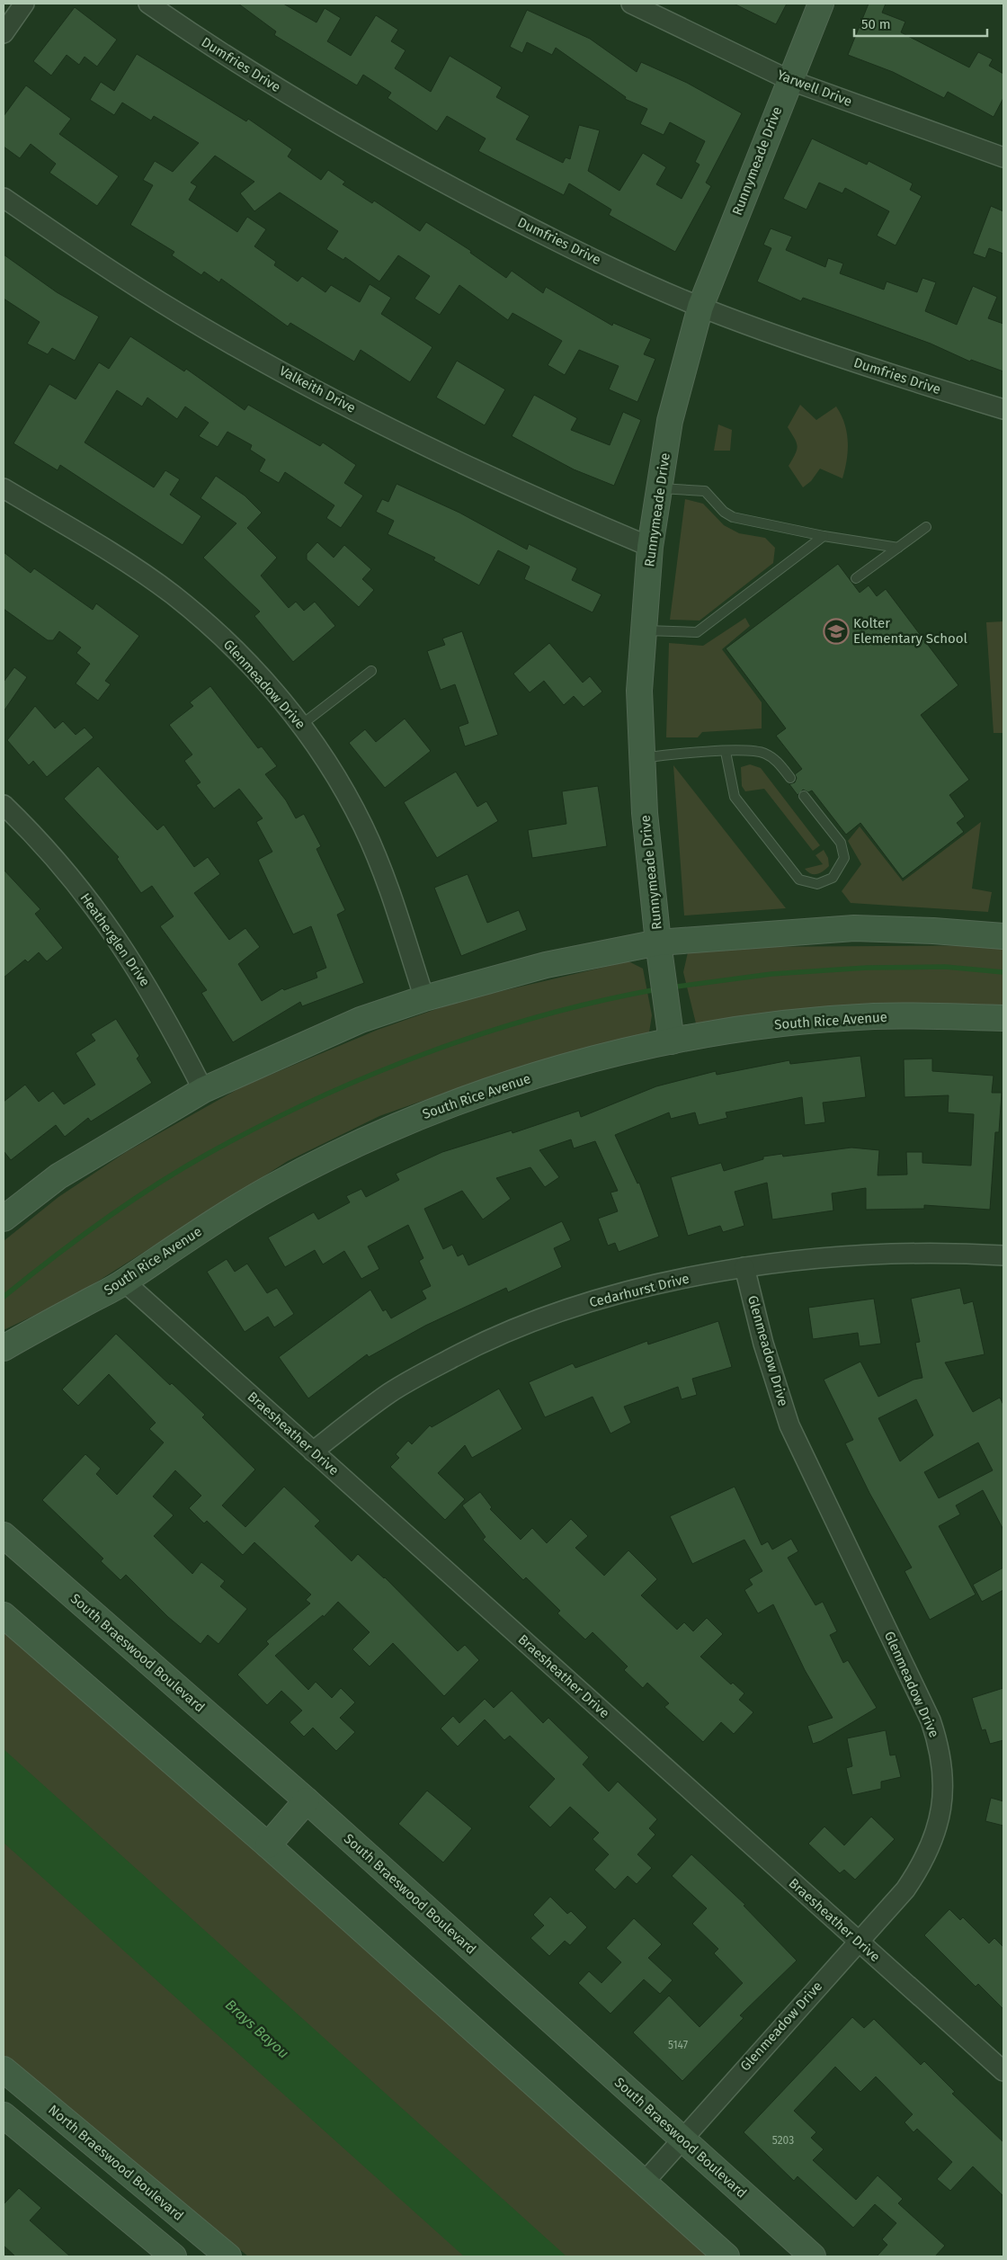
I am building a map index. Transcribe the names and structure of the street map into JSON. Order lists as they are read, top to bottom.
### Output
{
  "streets": {
    "street": [
      "Dumfries Drive",
      "Yarwell Drive",
      "Runnymeade Drive",
      "Valkeith Drive",
      "Glenmeadow Drive",
      "Heatherglen Drive",
      "South Rice Avenue",
      "Cedarhurst Drive",
      "Braesheather Drive",
      "South Braeswood Boulevard",
      "North Braeswood Boulevard"
    ]
  },
  "crossings": [
    ["Dumfries Drive", "Runnymeade Drive"],
    ["Yarwell Drive", "Runnymeade Drive"],
    ["Runnymeade Drive", "Valkeith Drive"],
    ["Runnymeade Drive", "South Rice Avenue"],
    ["Glenmeadow Drive", "Cedarhurst Drive"],
    ["Glenmeadow Drive", "Braesheather Drive"],
    ["Glenmeadow Drive", "South Braeswood Boulevard"],
    ["South Rice Avenue", "Braesheather Drive"],
    ["Cedarhurst Drive", "Braesheather Drive"]
  ],
  "water": ["Brays Bayou"],
  "places": {
    "school or university": ["Kolter Elementary School"]
  },
  "house_numbers": ["5147", "5203"],
  "scale_bar": "50 m"
}
